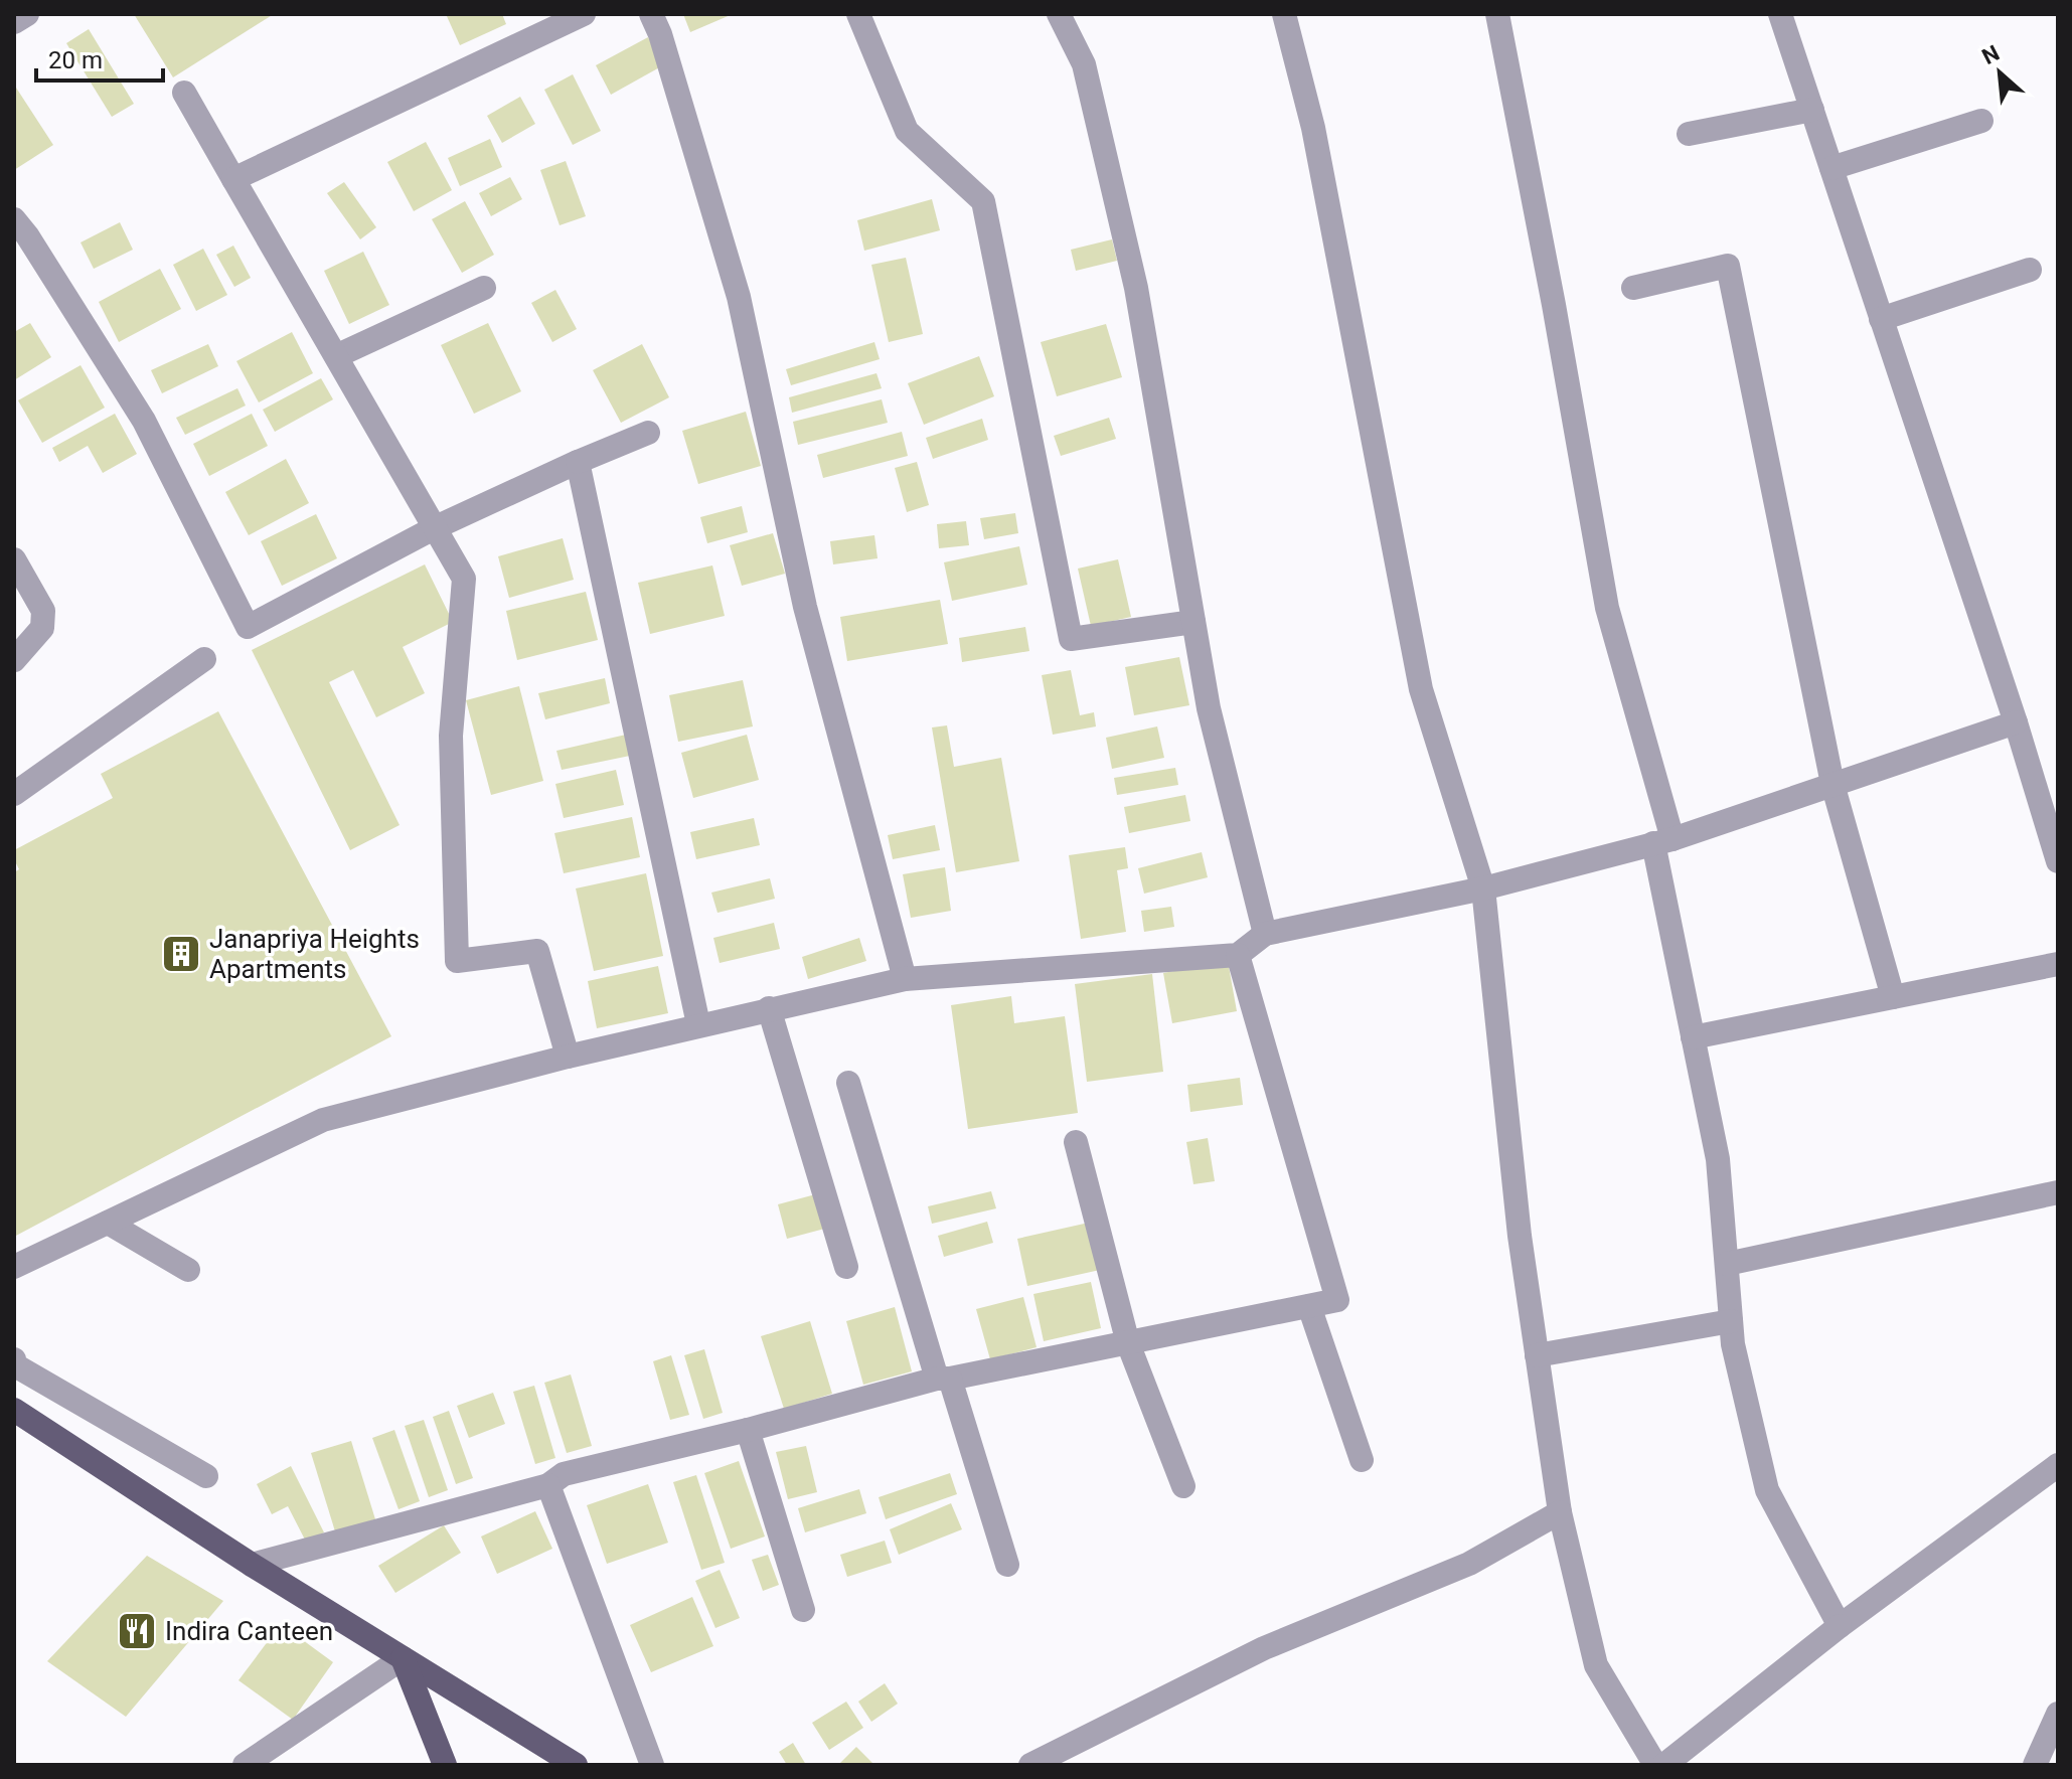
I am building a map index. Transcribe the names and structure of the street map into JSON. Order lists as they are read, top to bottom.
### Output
{
  "places": {
    "building": ["Janapriya Heights Apartments"],
    "restaurant": ["Indira Canteen"]
  },
  "scale_bar": "20 m",
  "north": "top left"
}
